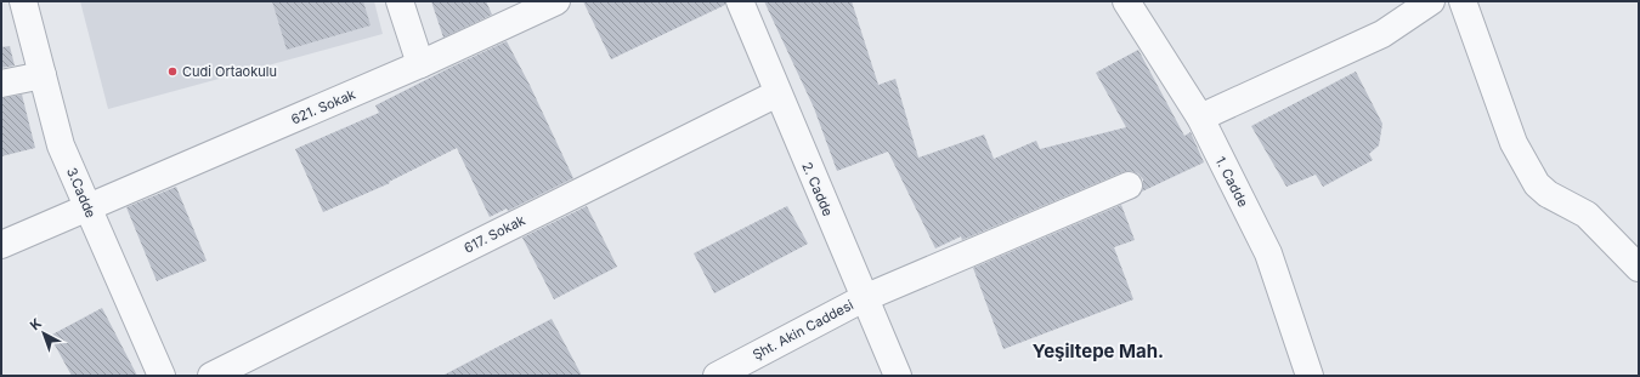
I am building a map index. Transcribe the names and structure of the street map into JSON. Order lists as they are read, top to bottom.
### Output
{
  "streets": {
    "street": [
      "621. Sokak",
      "1. Cadde",
      "2. Cadde",
      "3.Cadde",
      "617. Sokak",
      "Şht. Akin Caddesi"
    ]
  },
  "crossings": [
    ["621. Sokak", "3.Cadde"],
    ["2. Cadde", "617. Sokak"],
    ["2. Cadde", "Şht. Akin Caddesi"]
  ],
  "districts": ["Yeşiltepe Mah."],
  "places": ["Cudi Ortaokulu"],
  "north": "top left"
}
